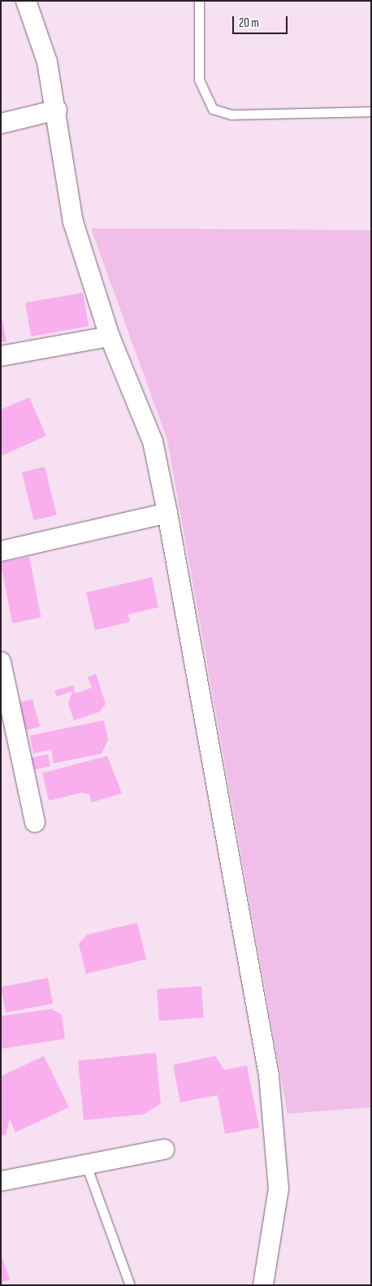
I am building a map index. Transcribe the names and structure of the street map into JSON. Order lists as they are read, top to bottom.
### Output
{
  "scale_bar": "20 m"
}
